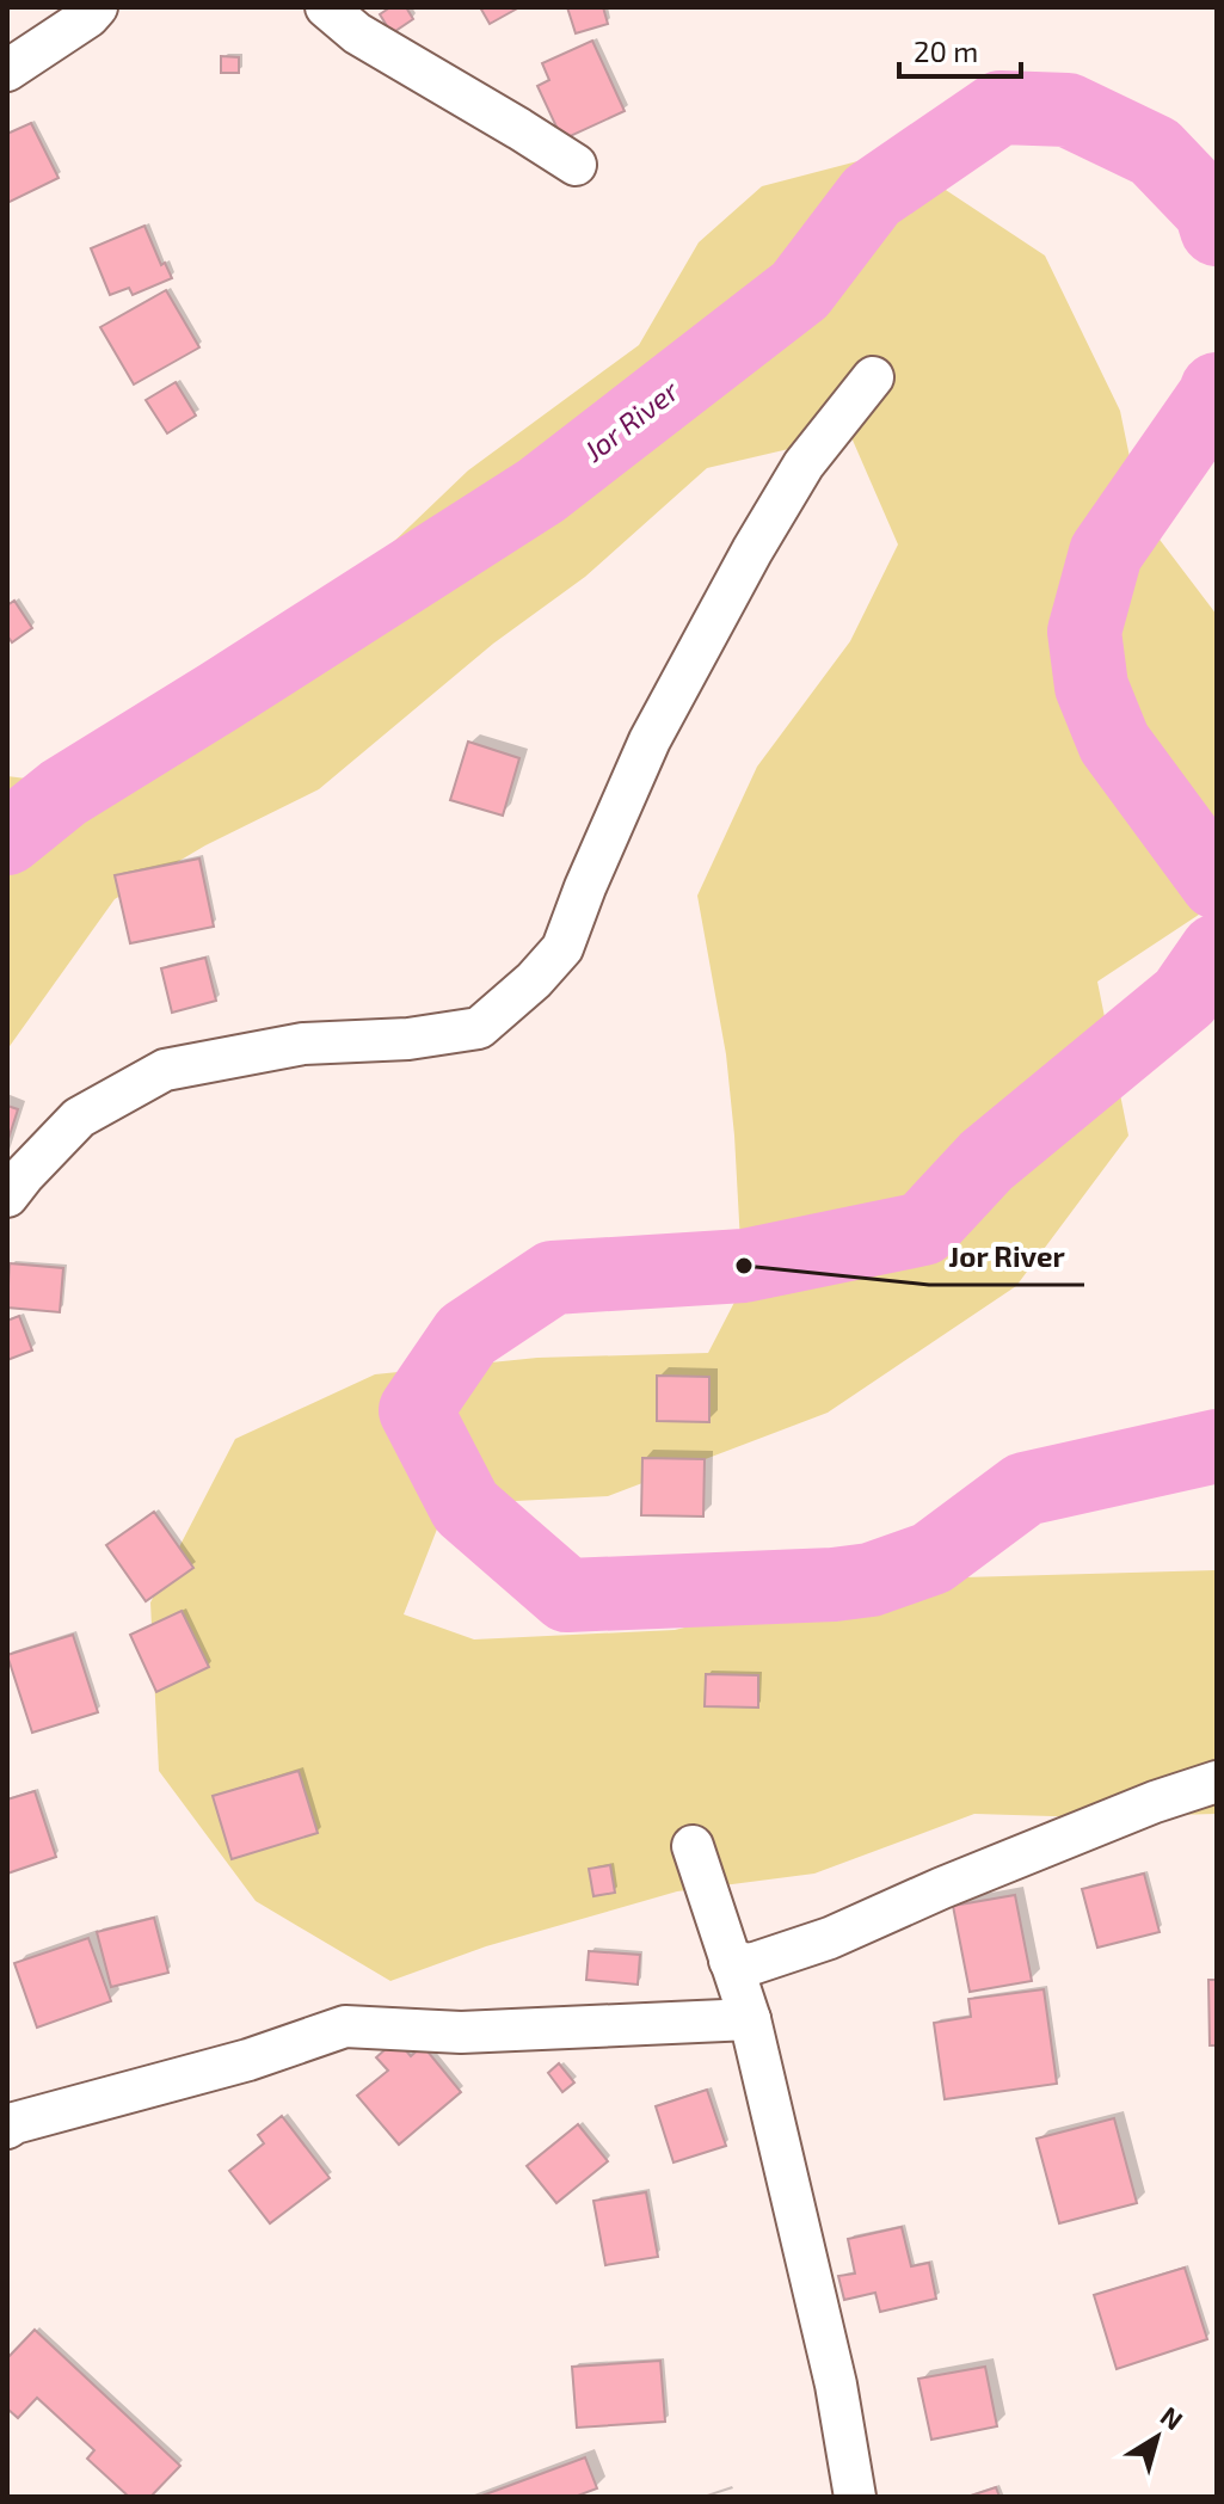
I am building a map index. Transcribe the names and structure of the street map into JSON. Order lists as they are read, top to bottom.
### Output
{
  "water": ["Jor River"],
  "places": ["Jor River"],
  "scale_bar": "20 m",
  "north": "top right"
}
